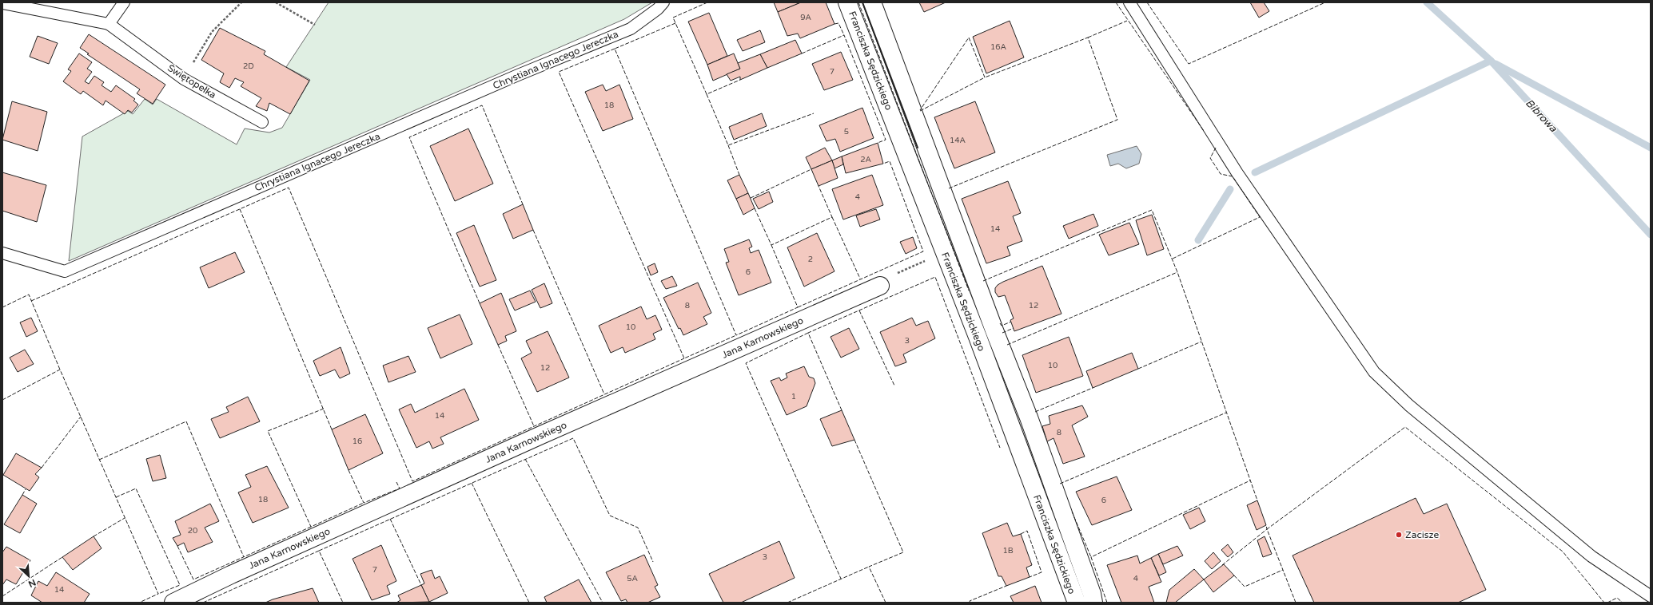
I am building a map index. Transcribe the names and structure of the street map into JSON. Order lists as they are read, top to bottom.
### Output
{
  "streets": {
    "street": ["Franciszka Sędzickiego", "Jana Karnowskiego"],
    "lane": ["Chrystiana Ignacego Jereczka", "Świętopełka"]
  },
  "water": ["Bibrowa"],
  "places": ["Zacisze"],
  "house_numbers": [
    "9A",
    "16A",
    "2D",
    "7",
    "18",
    "5",
    "14A",
    "2A",
    "4",
    "14",
    "2",
    "6",
    "8",
    "12",
    "10",
    "3",
    "10",
    "12",
    "1",
    "14",
    "8",
    "16",
    "18",
    "6",
    "20",
    "1B",
    "3",
    "7",
    "5A",
    "4",
    "14"
  ],
  "north": "bottom right"
}
